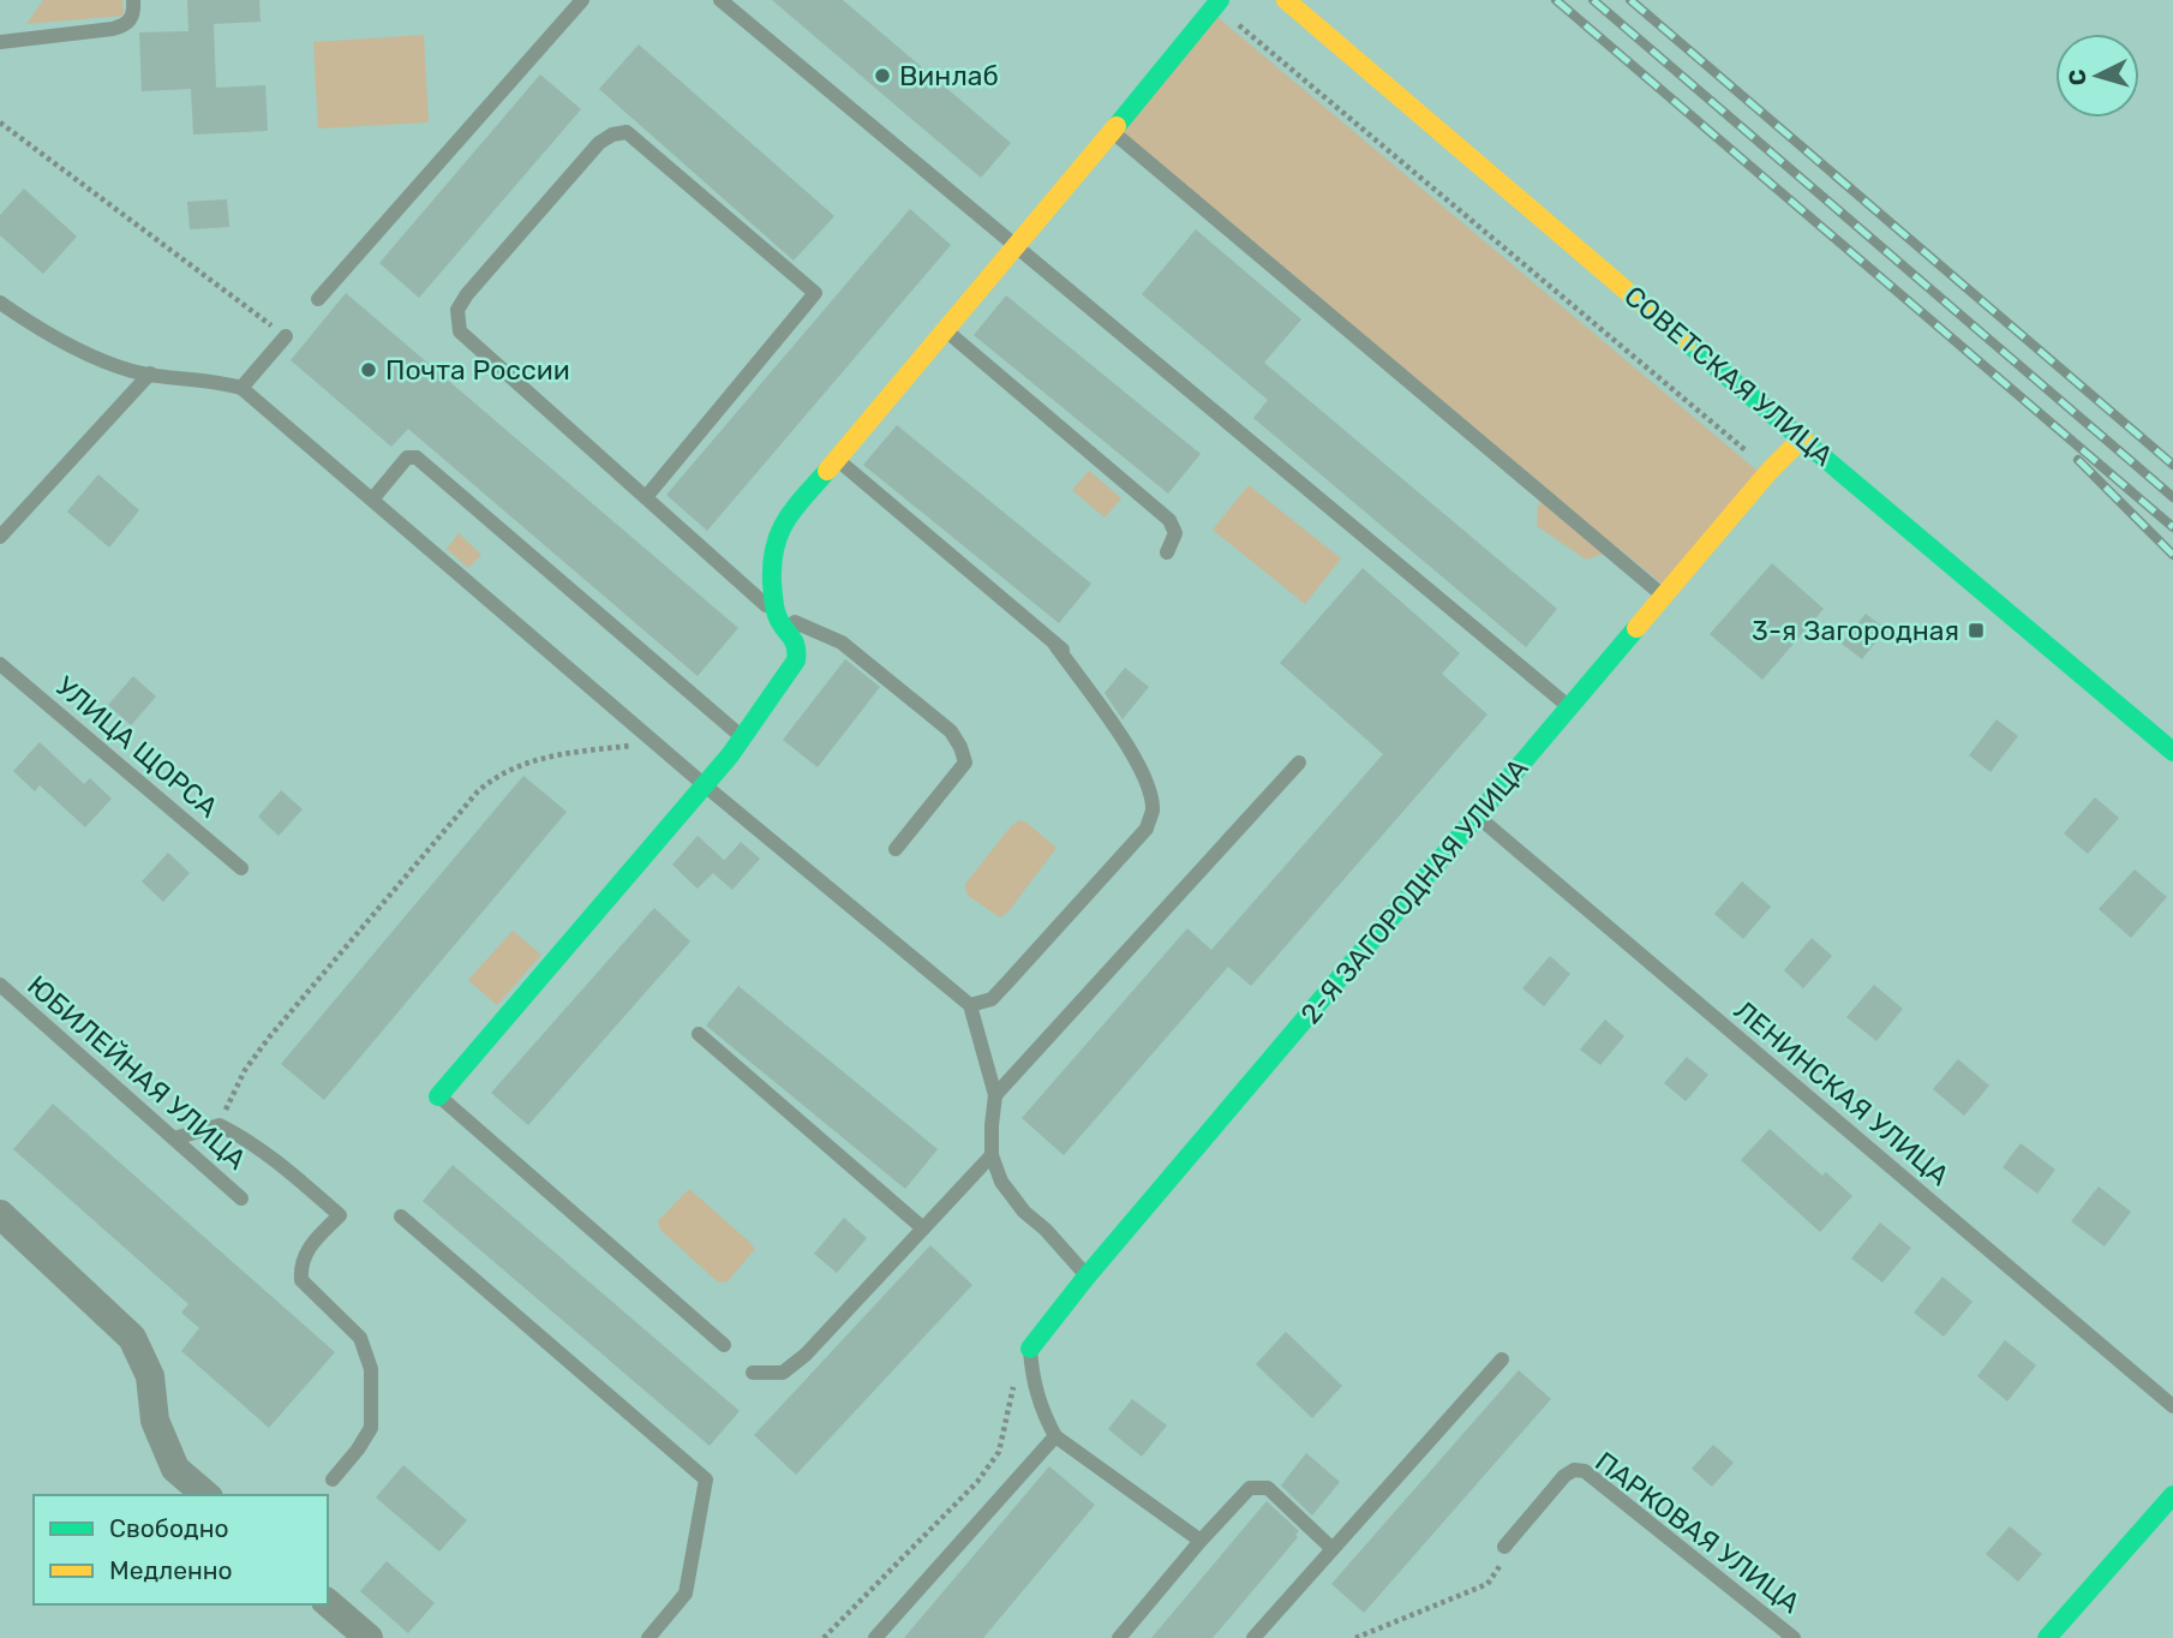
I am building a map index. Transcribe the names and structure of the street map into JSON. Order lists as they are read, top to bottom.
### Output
{
  "streets": {
    "street": ["СОВЕТСКАЯ УЛИЦА", "2-Я ЗАГОРОДНАЯ УЛИЦА"],
    "lane": [
      "УЛИЦА ЩОРСА",
      "ЮБИЛЕЙНАЯ УЛИЦА",
      "ЛЕНИНСКАЯ УЛИЦА",
      "ПАРКОВАЯ УЛИЦА"
    ]
  },
  "crossings": [
    ["СОВЕТСКАЯ УЛИЦА", "2-Я ЗАГОРОДНАЯ УЛИЦА"],
    ["2-Я ЗАГОРОДНАЯ УЛИЦА", "ЛЕНИНСКАЯ УЛИЦА"]
  ],
  "places": {
    "other": ["Винлаб", "Почта России"],
    "transit": ["3-я Загородная"]
  },
  "legend": ["Свободно", "Медленно"],
  "north": "left"
}
